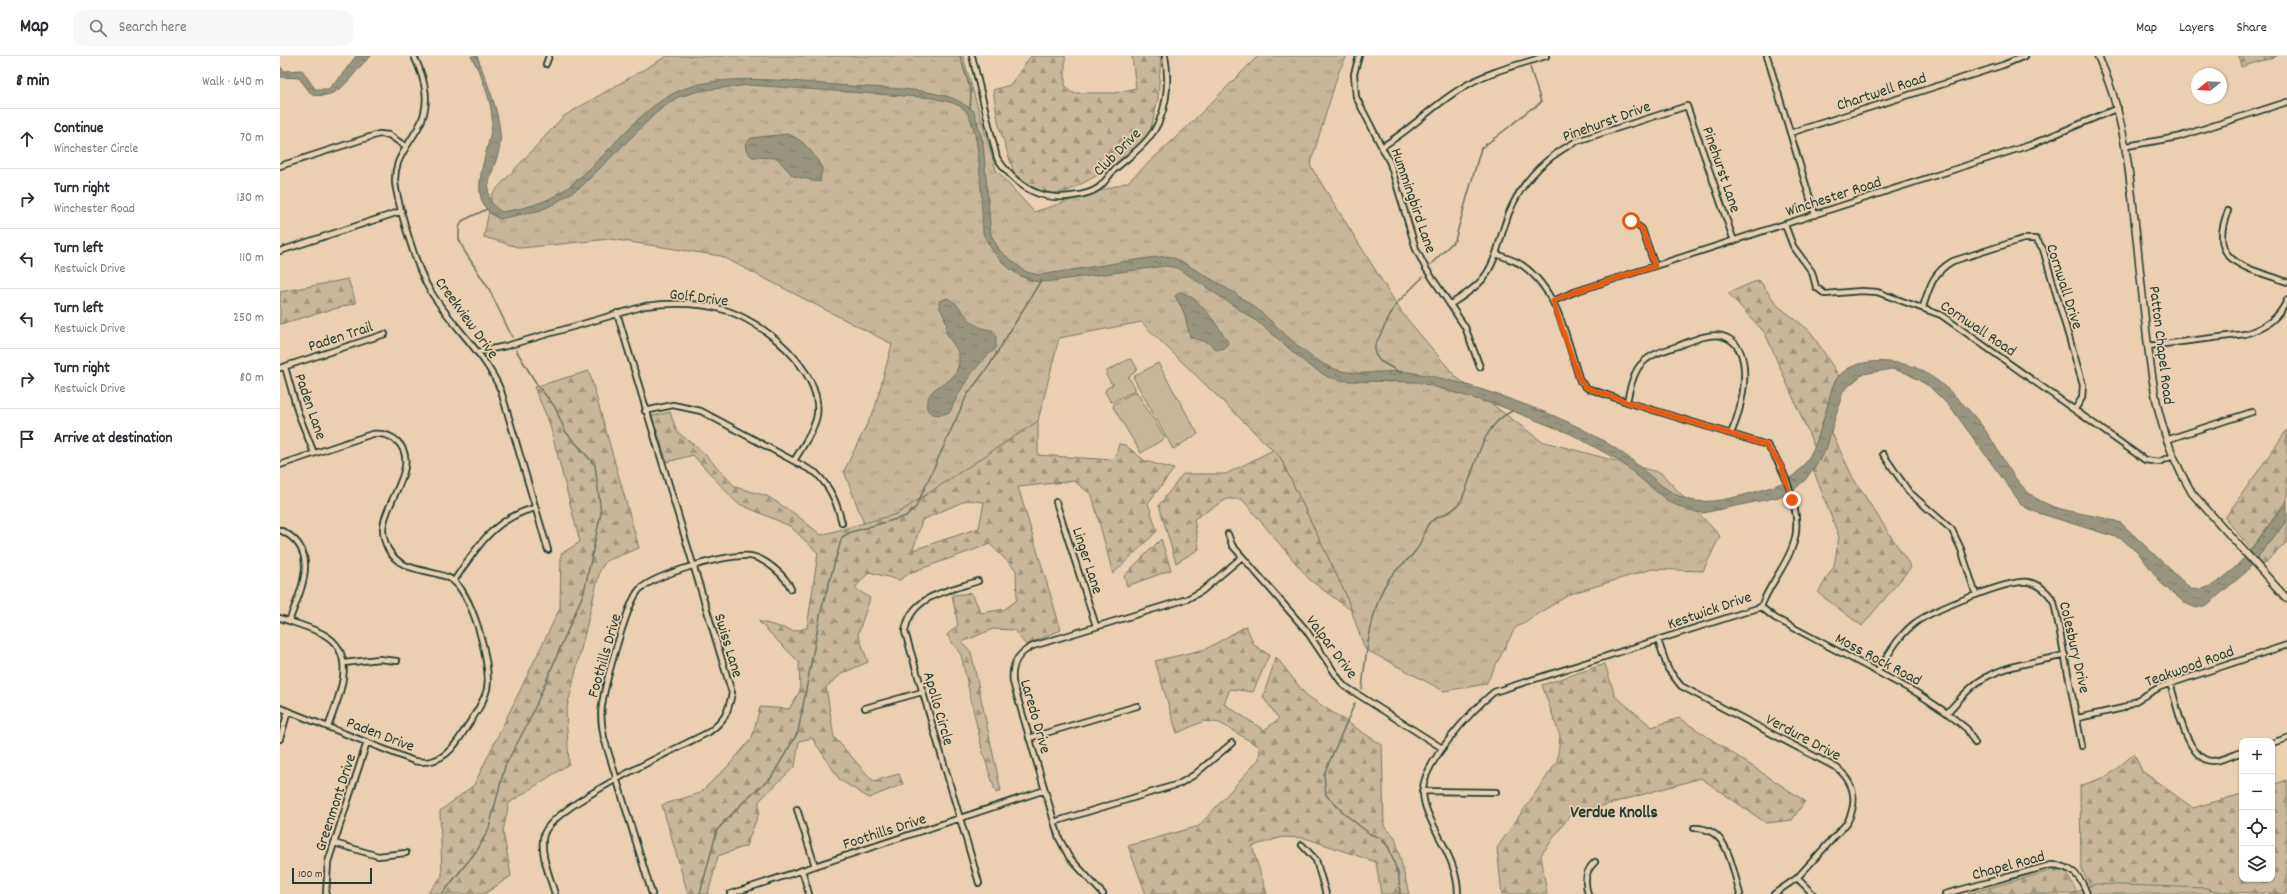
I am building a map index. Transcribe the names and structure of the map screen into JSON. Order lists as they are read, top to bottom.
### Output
{
  "streets": {
    "street": [
      "Chartwell Road",
      "Pinehurst Drive",
      "Club Drive",
      "Pinehurst Lane",
      "Winchester Road",
      "Hummingbird Lane",
      "Cornwall Drive",
      "Golf Drive",
      "Creekview Drive",
      "Cornwall Road",
      "Paden Trail",
      "Patton Chapel Road",
      "Paden Lane",
      "Linger Lane",
      "Kestwick Drive",
      "Swiss Lane",
      "Valpar Drive",
      "Colesbury Drive",
      "Foothills Drive",
      "Moss Rock Road",
      "Teakwood Road",
      "Apollo Circle",
      "Laredo Drive",
      "Paden Drive",
      "Verdure Drive",
      "Greenmont Drive",
      "Chapel Road"
    ]
  },
  "crossings": [
    ["Pinehurst Drive", "Pinehurst Lane"],
    ["Pinehurst Drive", "Hummingbird Lane"],
    ["Pinehurst Drive", "Kestwick Drive"],
    ["Pinehurst Lane", "Winchester Road"],
    ["Winchester Road", "Cornwall Road"],
    ["Winchester Road", "Patton Chapel Road"],
    ["Winchester Road", "Kestwick Drive"],
    ["Cornwall Drive", "Cornwall Road"],
    ["Golf Drive", "Creekview Drive"],
    ["Golf Drive", "Swiss Lane"],
    ["Cornwall Road", "Patton Chapel Road"],
    ["Paden Trail", "Paden Lane"],
    ["Linger Lane", "Laredo Drive"],
    ["Kestwick Drive", "Valpar Drive"],
    ["Kestwick Drive", "Moss Rock Road"],
    ["Kestwick Drive", "Verdure Drive"],
    ["Swiss Lane", "Foothills Drive"],
    ["Valpar Drive", "Laredo Drive"],
    ["Colesbury Drive", "Moss Rock Road"],
    ["Colesbury Drive", "Teakwood Road"],
    ["Foothills Drive", "Apollo Circle"],
    ["Foothills Drive", "Laredo Drive"],
    ["Paden Drive", "Greenmont Drive"]
  ],
  "districts": ["Verdue Knolls"],
  "scale_bar": "100 m",
  "north": "left",
  "page": {
    "header": "Map",
    "search": "Search here",
    "nav": ["Map", "Layers", "Share"],
    "heading": ["8 min", "Walk · 640 m"],
    "list": [
      ["Continue", "Winchester Circle", "70 m"],
      ["Turn right", "Winchester Road", "130 m"],
      ["Turn left", "Kestwick Drive", "110 m"],
      ["Turn left", "Kestwick Drive", "250 m"],
      ["Turn right", "Kestwick Drive", "80 m"],
      "Arrive at destination"
    ],
    "map_buttons": ["+", "−"],
    "scale": "100 m"
  }
}
